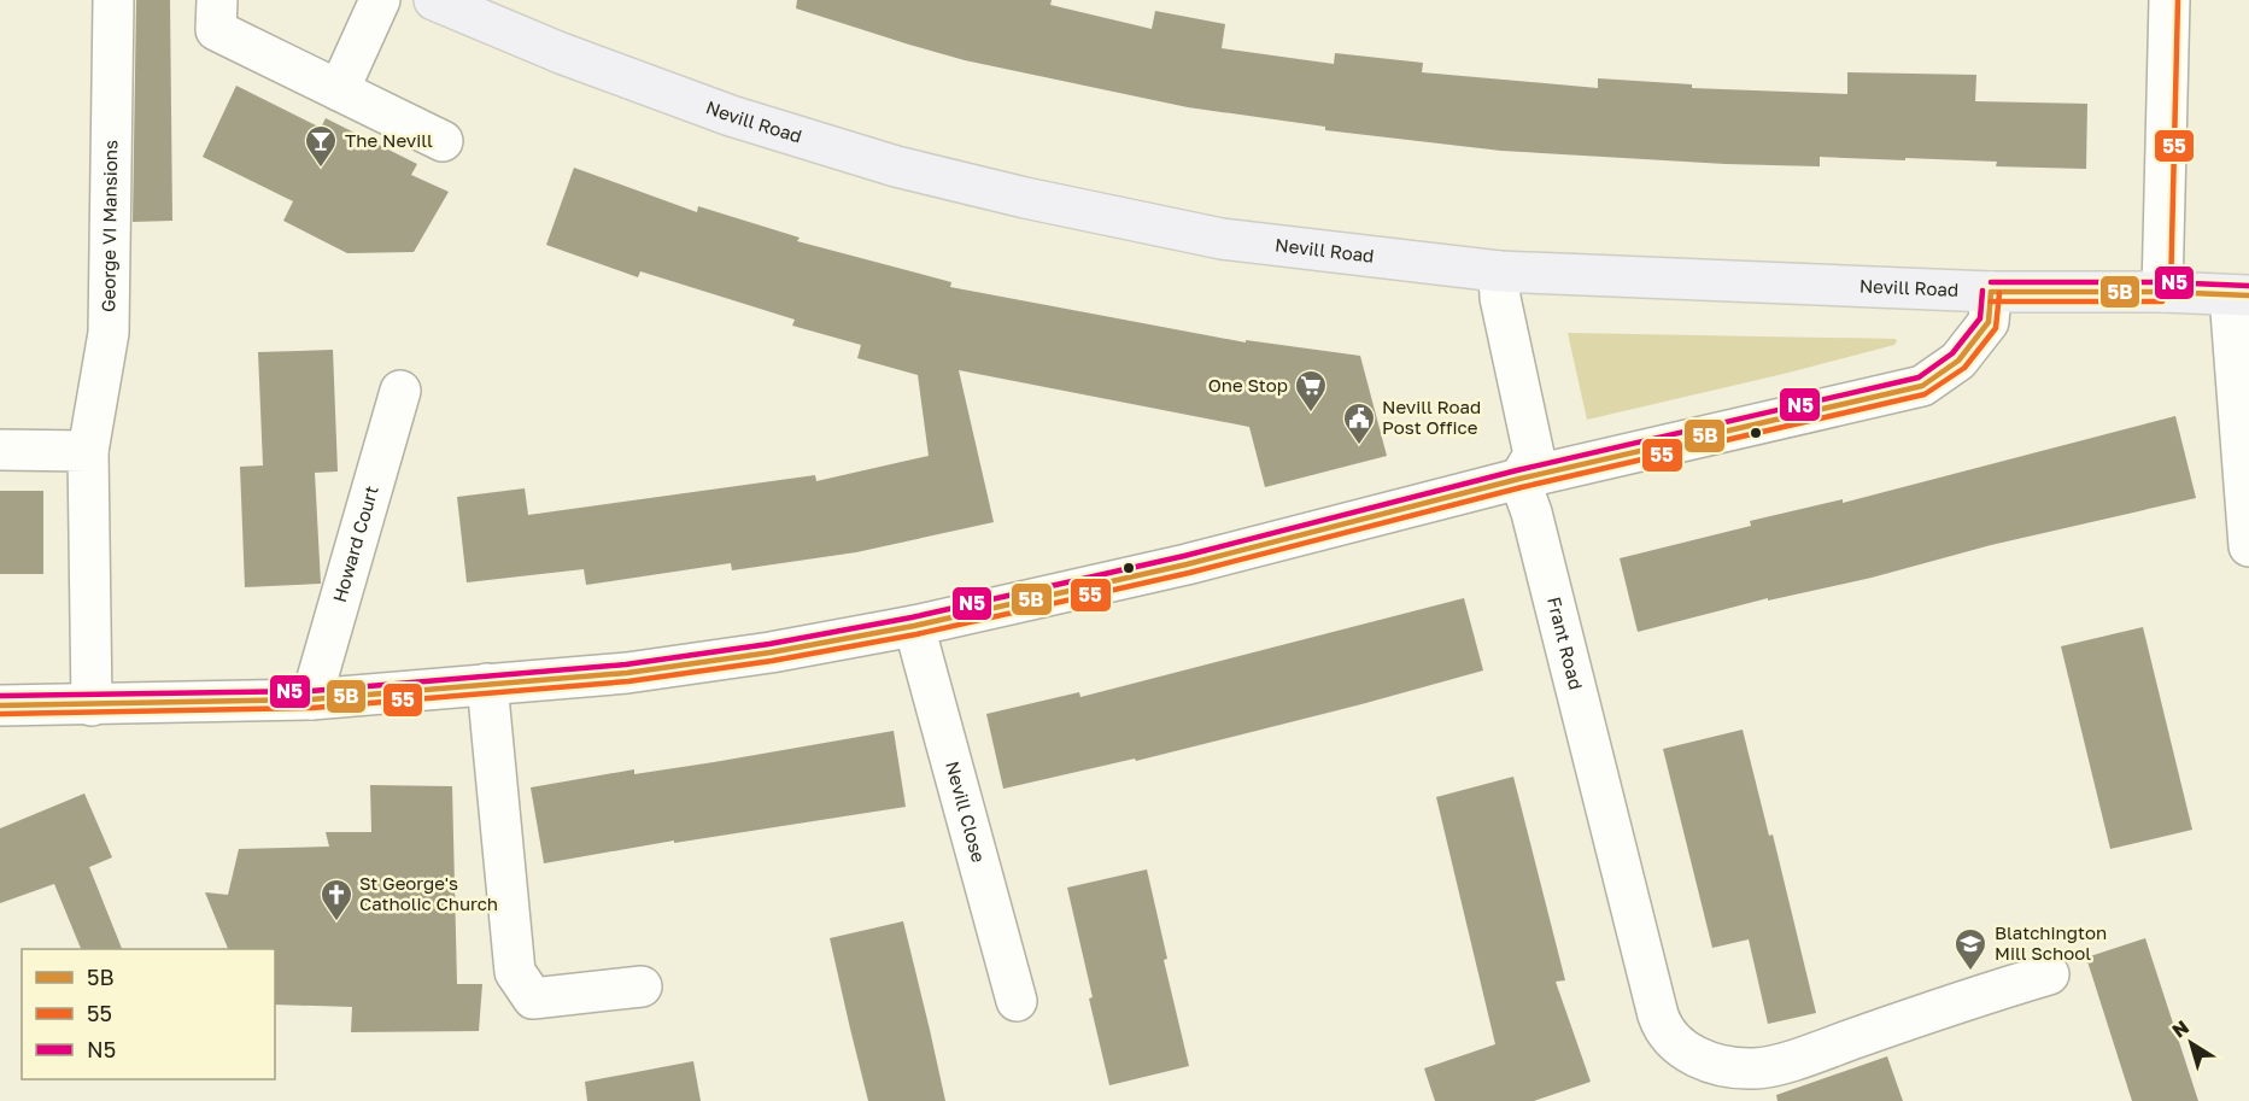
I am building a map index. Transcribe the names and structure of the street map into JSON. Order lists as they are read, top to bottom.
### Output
{
  "streets": {
    "main road": ["Nevill Road"],
    "street": [
      "George VI Mansions",
      "Howard Court",
      "Frant Road",
      "Nevill Close"
    ]
  },
  "places": {
    "bar": ["The Nevill"],
    "supermarket": ["One Stop"],
    "public building": ["Nevill Road Post Office"],
    "church": ["St George's Catholic Church"],
    "school or university": ["Blatchington Mill School"]
  },
  "lines": ["transit line 55", "transit line N5", "transit line 5B"],
  "legend": ["5B", "55", "N5"],
  "north": "top left"
}
